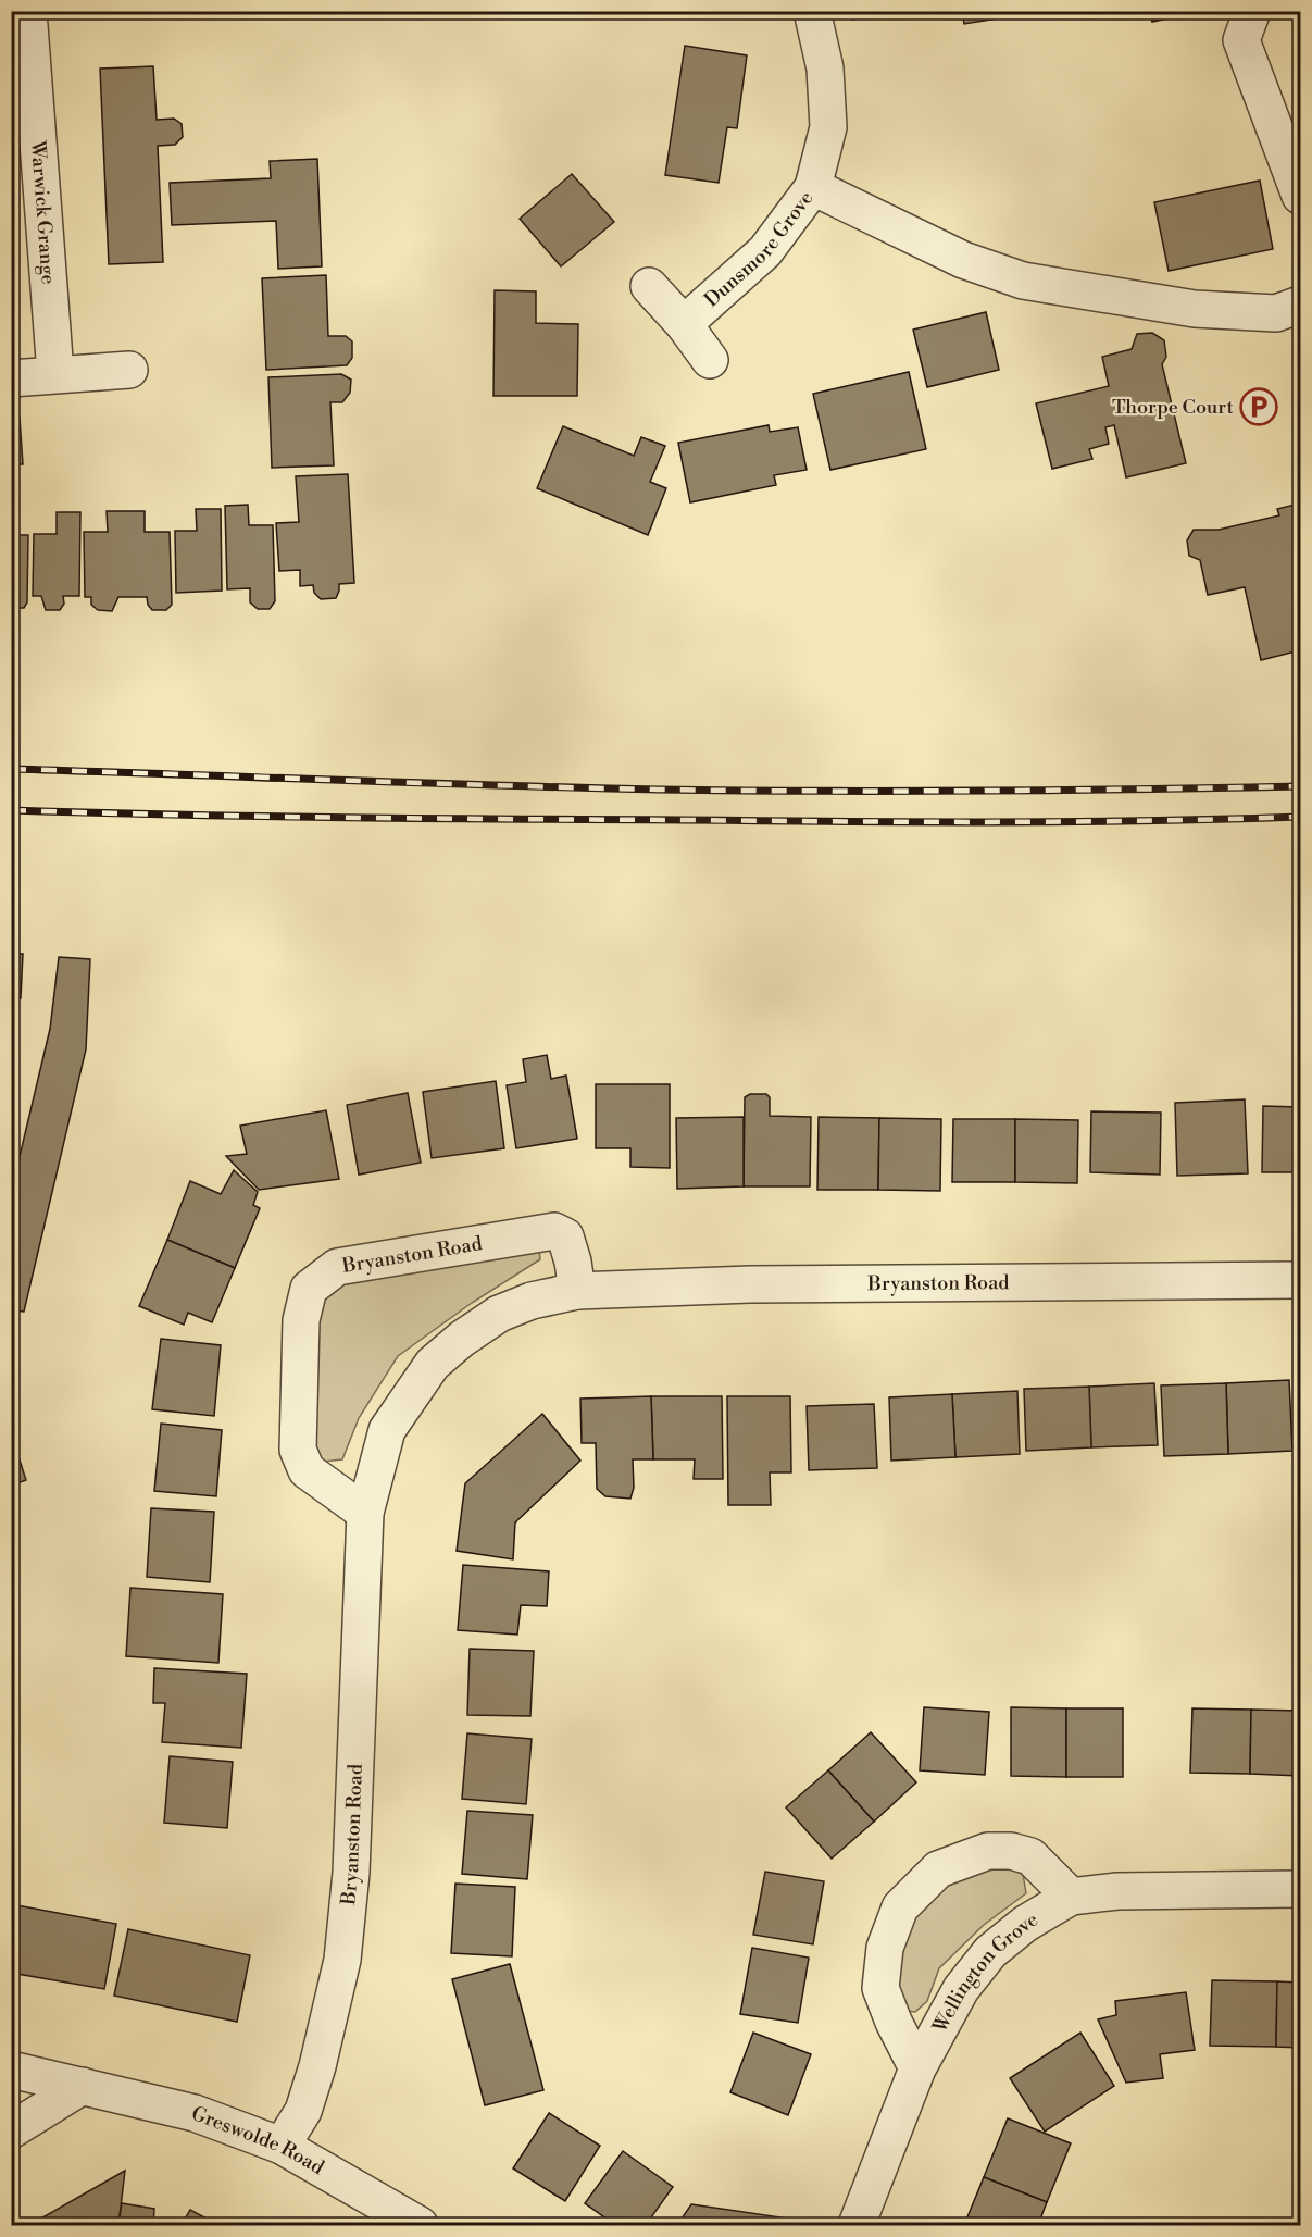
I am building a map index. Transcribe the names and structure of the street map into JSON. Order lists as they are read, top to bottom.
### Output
{
  "streets": {
    "street": [
      "Warwick Grange",
      "Dunsmore Grove",
      "Bryanston Road",
      "Wellington Grove",
      "Greswolde Road"
    ]
  },
  "crossings": [
    ["Bryanston Road", "Greswolde Road"]
  ],
  "places": {
    "parking": ["Thorpe Court"]
  }
}
